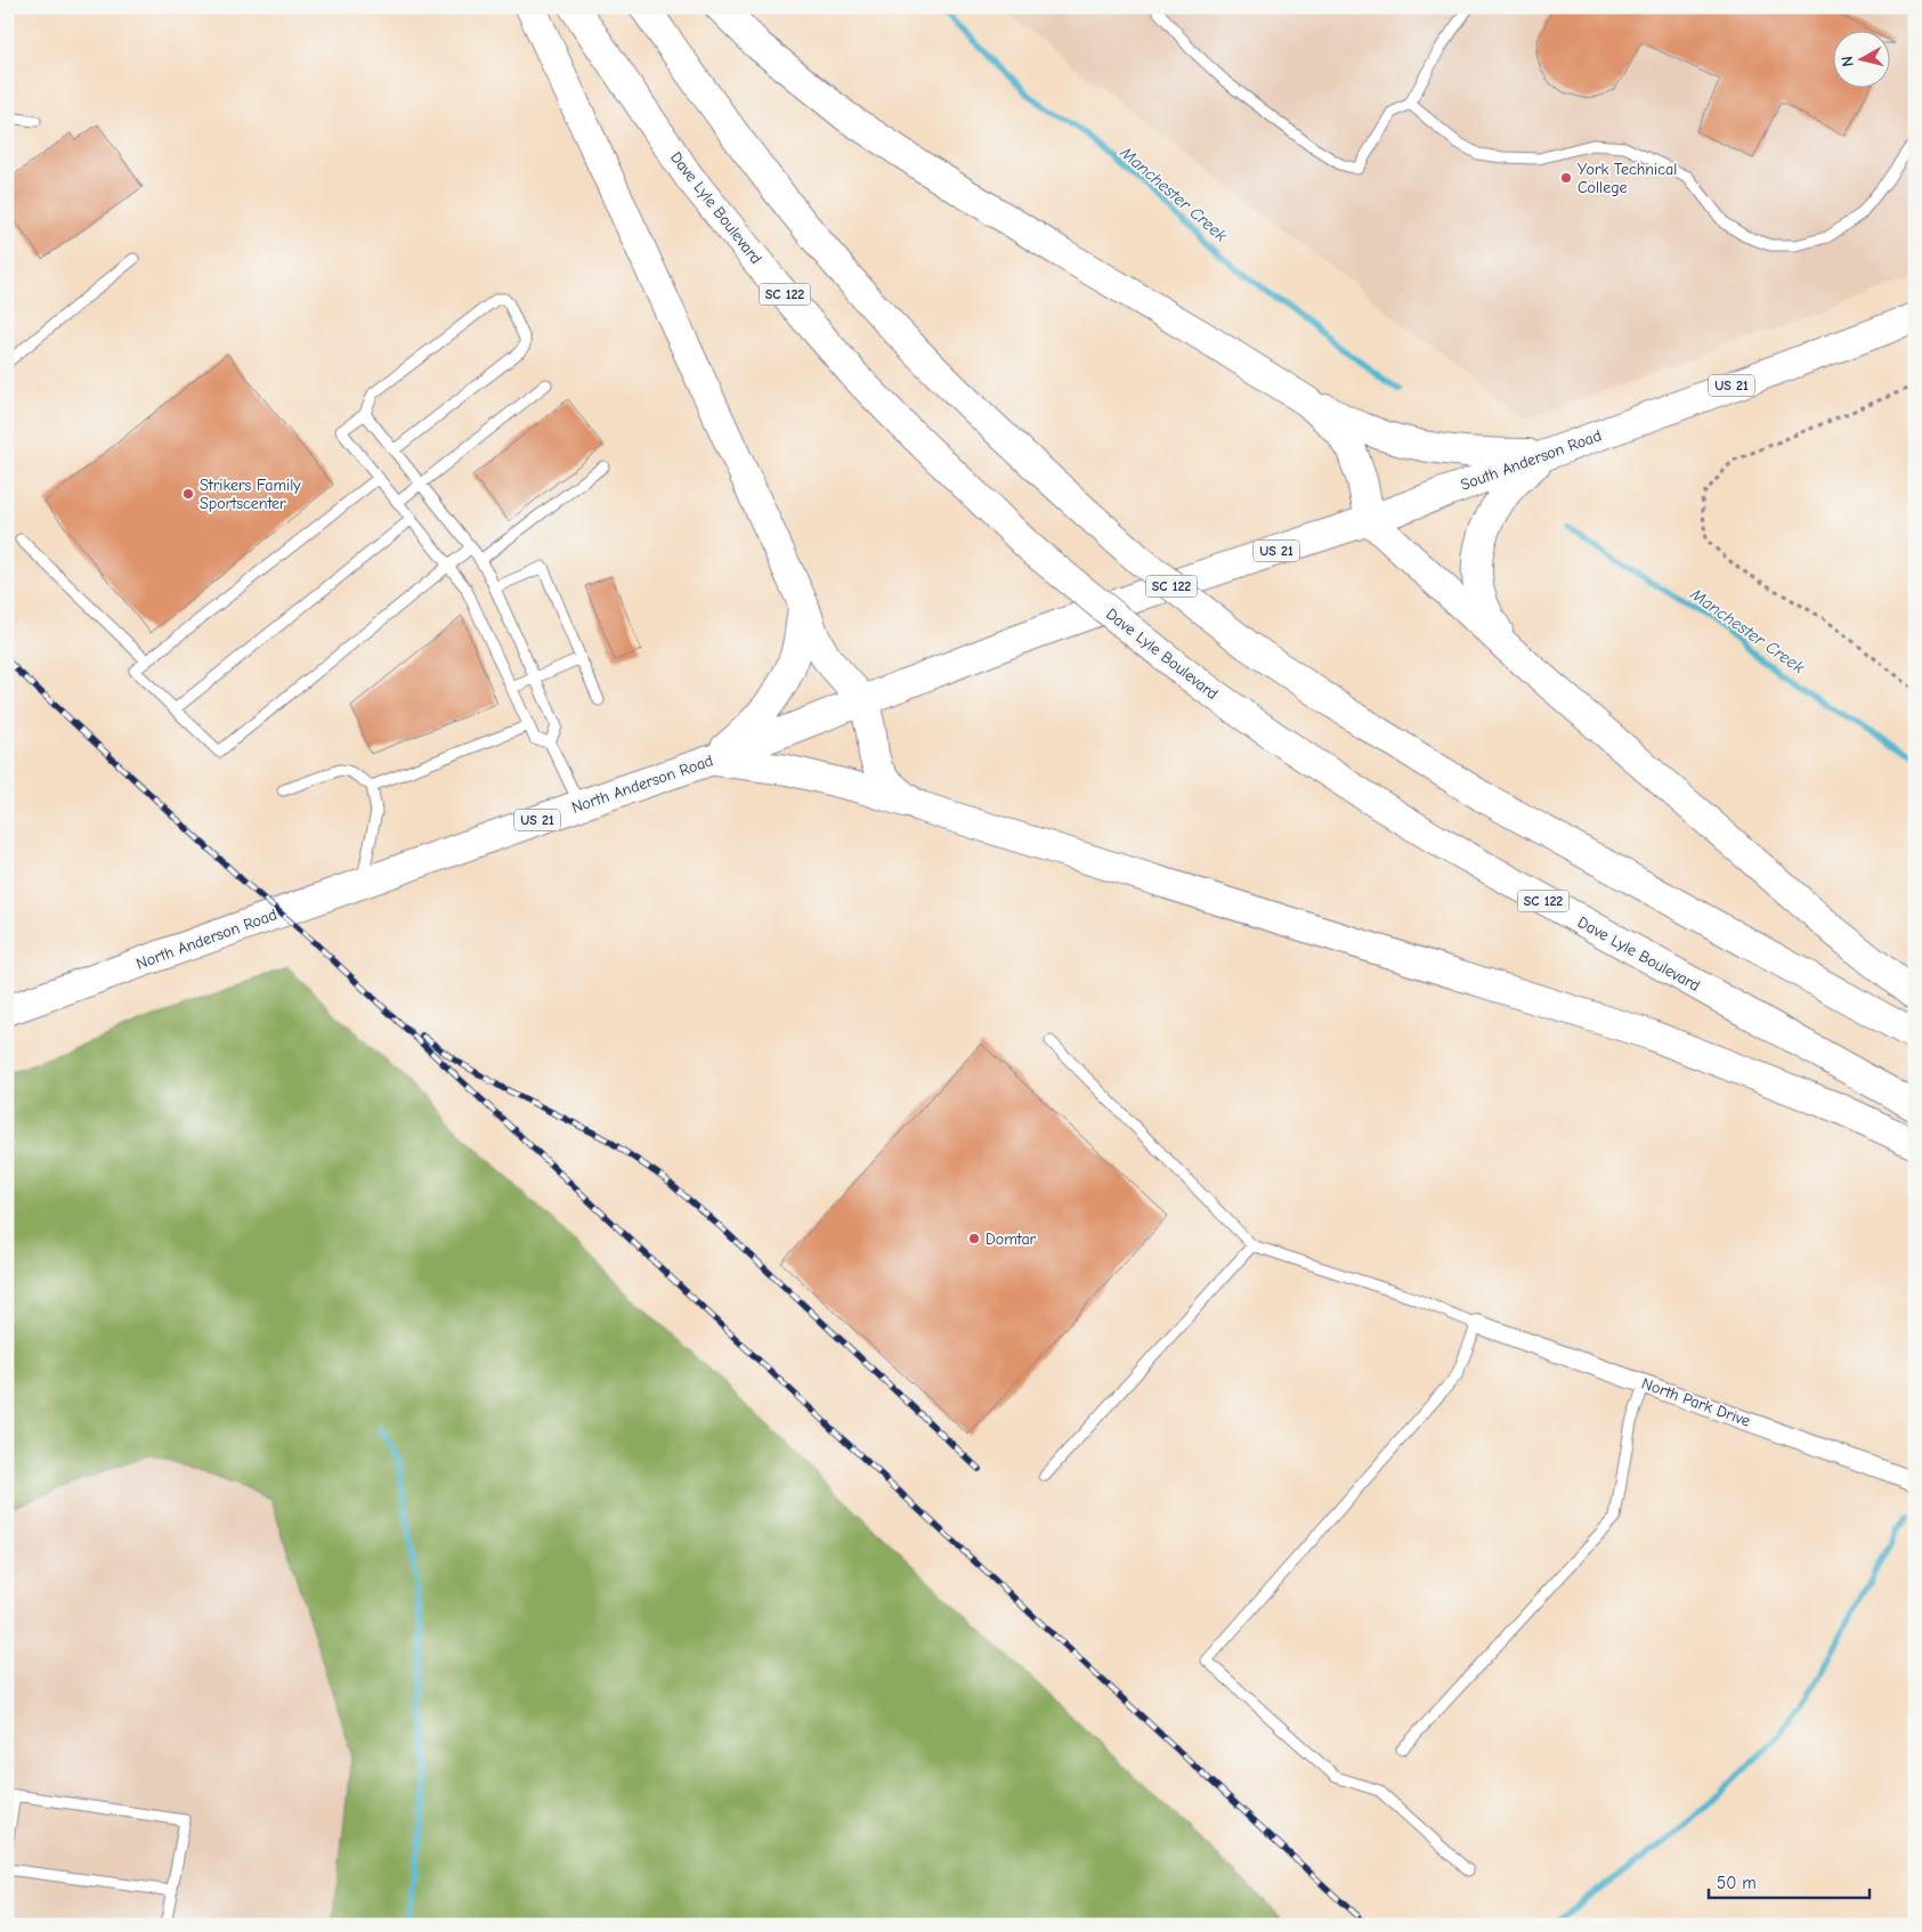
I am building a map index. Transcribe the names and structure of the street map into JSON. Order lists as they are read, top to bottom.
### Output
{
  "streets": {
    "main road": [
      "Dave Lyle Boulevard",
      "SC 122",
      "US 21",
      "South Anderson Road",
      "North Anderson Road"
    ],
    "street": ["North Park Drive"]
  },
  "crossings": [
    ["South Anderson Road", "North Anderson Road"]
  ],
  "water": ["Manchester Creek"],
  "places": ["York Technical College", "Strikers Family Sportscenter", "Domtar"],
  "scale_bar": "50 m",
  "north": "left"
}
